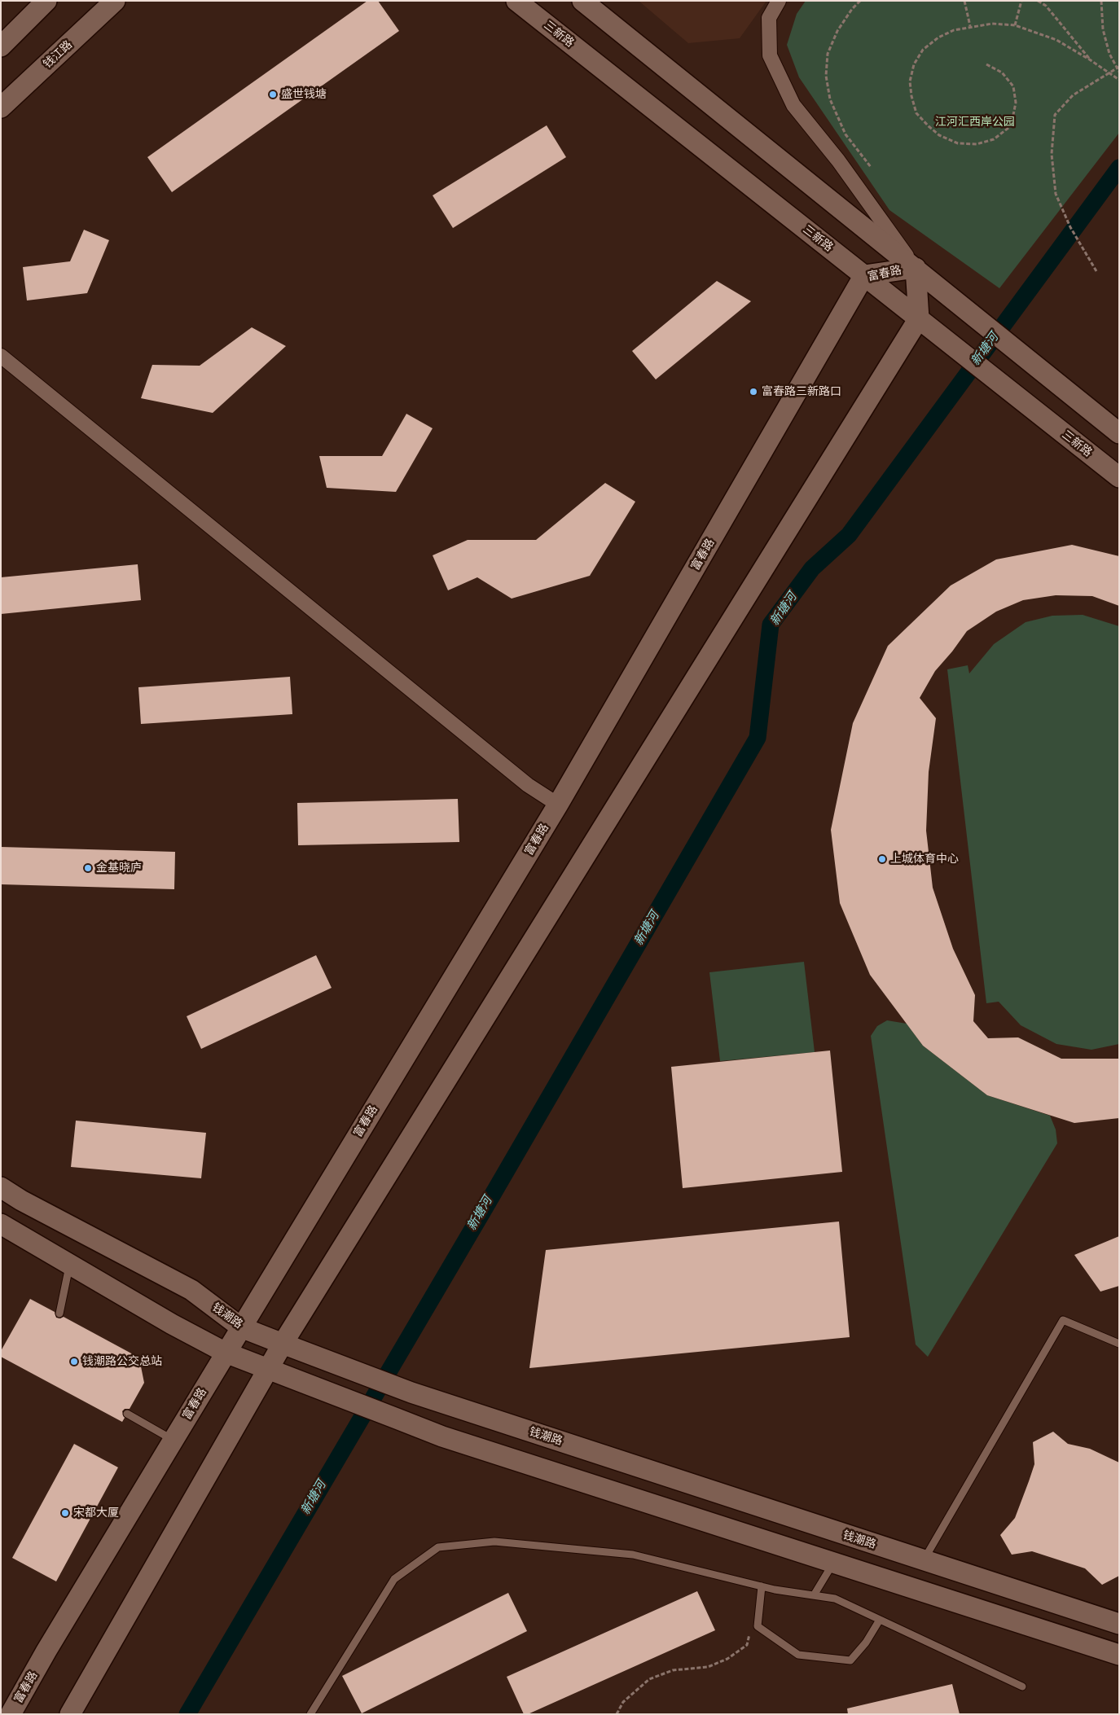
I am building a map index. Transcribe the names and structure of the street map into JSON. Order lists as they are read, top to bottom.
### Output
{
  "streets": {
    "main road": [
      "三新路",
      "钱江路",
      "富春路",
      "钱潮路"
    ]
  },
  "crossings": [
    ["三新路", "富春路"],
    ["富春路", "钱潮路"]
  ],
  "water": ["新塘河"],
  "parks": ["江河汇西岸公园"],
  "places": [
    "盛世钱塘",
    "富春路三新路口",
    "上城体育中心",
    "金基晓庐",
    "钱潮路公交总站",
    "宋都大厦"
  ]
}
